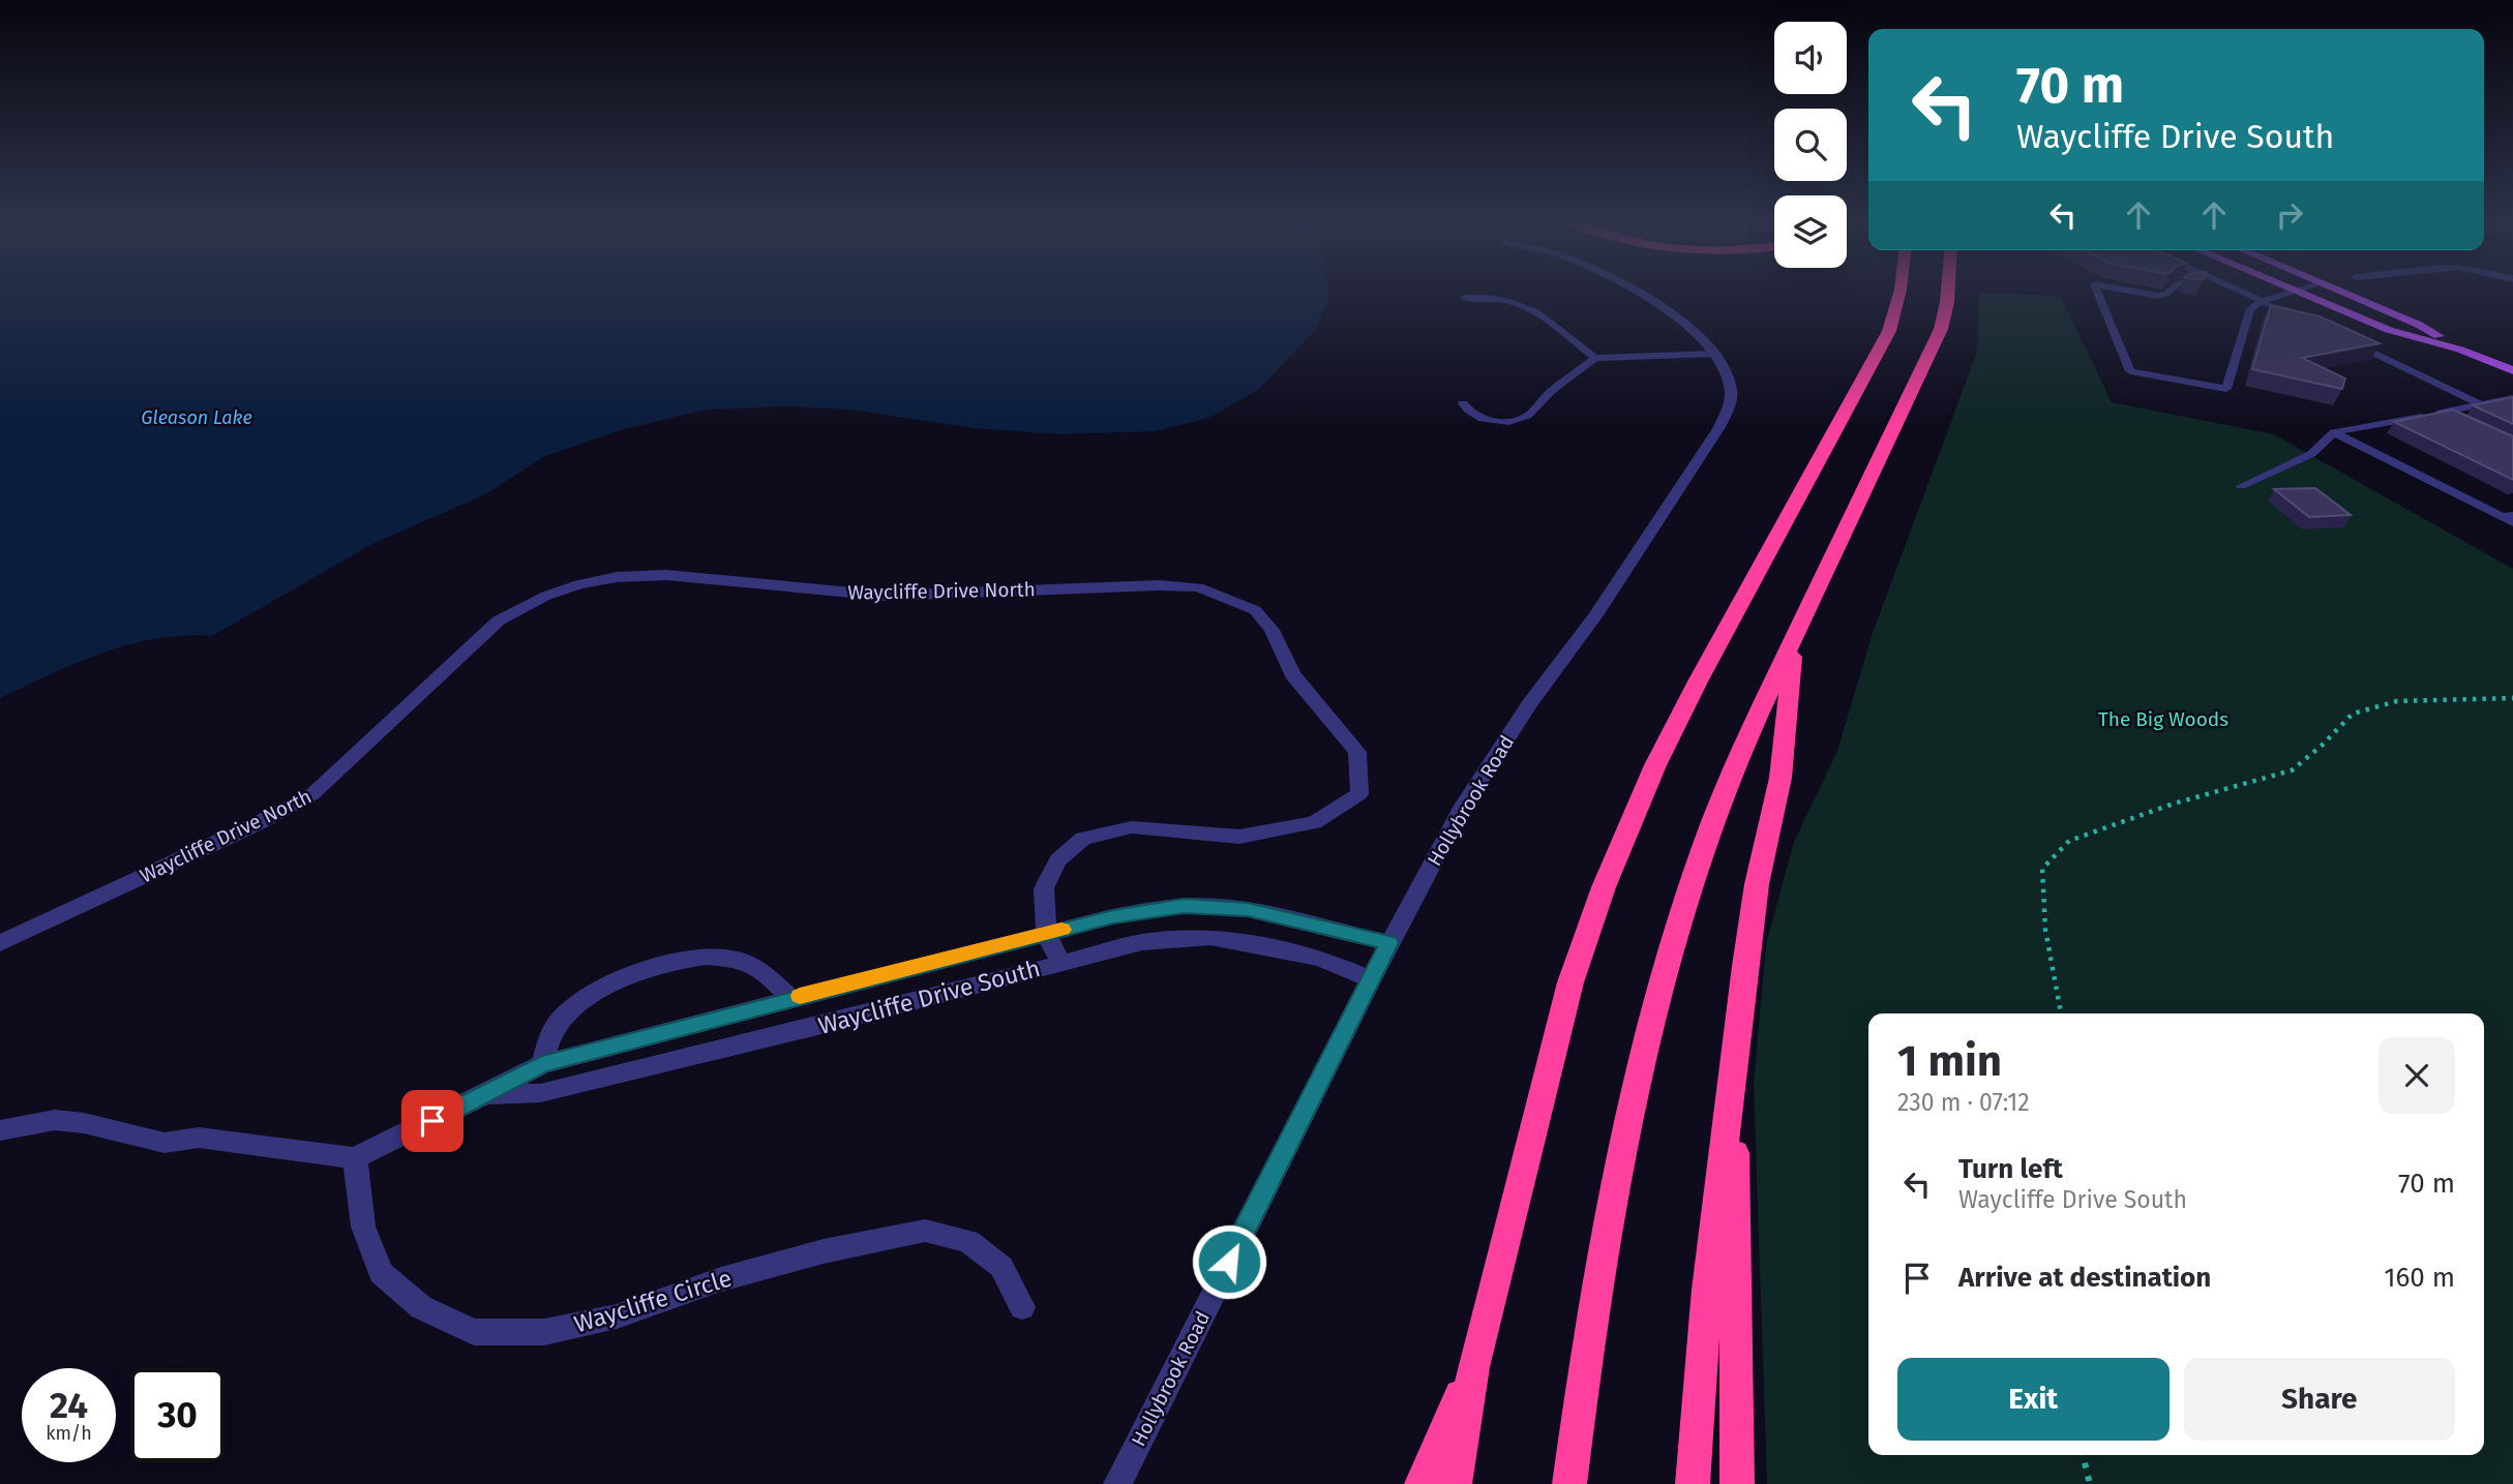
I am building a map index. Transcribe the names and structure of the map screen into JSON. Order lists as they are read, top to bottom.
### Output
{
  "streets": {
    "street": [
      "Waycliffe Drive North",
      "Hollybrook Road",
      "Waycliffe Drive South",
      "Waycliffe Circle"
    ]
  },
  "crossings": [
    ["Waycliffe Drive North", "Waycliffe Drive South"],
    ["Hollybrook Road", "Waycliffe Drive South"],
    ["Waycliffe Drive South", "Waycliffe Circle"]
  ],
  "water": ["Gleason Lake"],
  "parks": ["The Big Woods"],
  "page": {
    "turn": ["70 m", "Waycliffe Drive South"],
    "heading": ["1 min", "230 m · 07:12"],
    "list": [
      {
        "name": "Turn left",
        "note": "Waycliffe Drive South",
        "value": "70 m"
      },
      {
        "name": "Arrive at destination",
        "value": "160 m"
      }
    ],
    "buttons": ["Exit", "Share"],
    "speed": "24 km/h",
    "limit": "30"
  }
}
